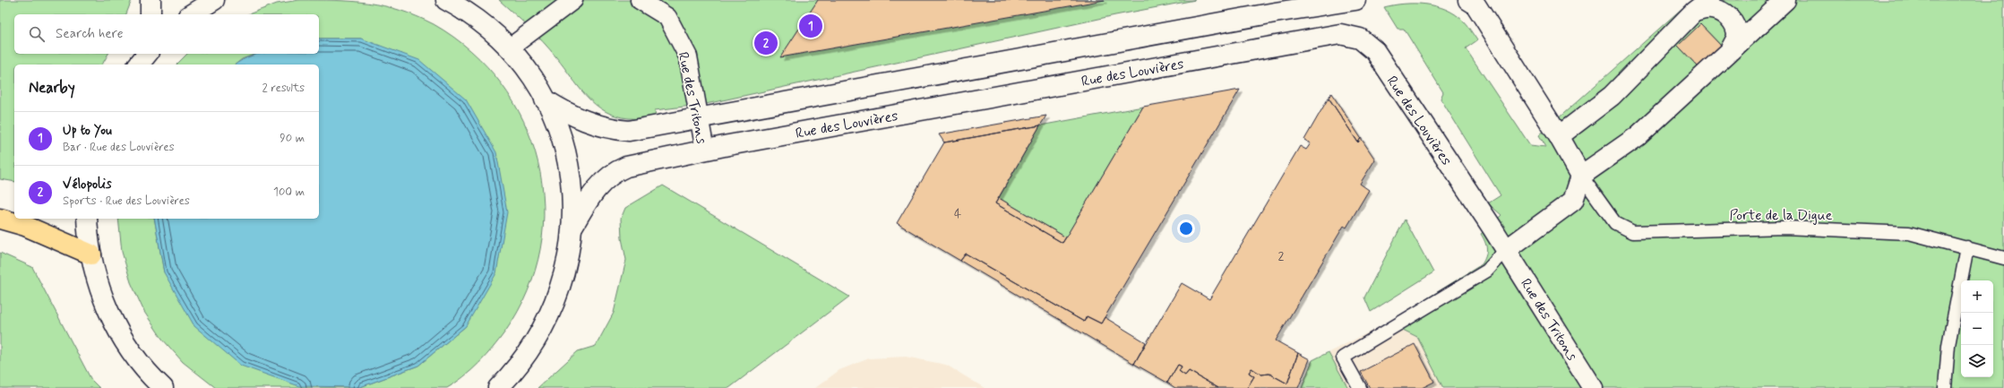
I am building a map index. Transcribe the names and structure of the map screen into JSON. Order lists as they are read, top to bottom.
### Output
{
  "streets": {
    "street": ["Rue des Louvières", "Rue des Tritons"],
    "lane": ["Porte de la Digue"]
  },
  "crossings": [
    ["Rue des Louvières", "Rue des Tritons"]
  ],
  "house_numbers": ["4", "2"],
  "page": {
    "pins": ["1", "2"],
    "search": "Search here",
    "heading": ["Nearby", "2 results"],
    "list": [
      {
        "mark": "1",
        "name": "Up to You",
        "note": "Bar · Rue des Louvières",
        "value": "90 m"
      },
      {
        "mark": "2",
        "name": "Vélopolis",
        "note": "Sports · Rue des Louvières",
        "value": "100 m"
      }
    ],
    "map_buttons": ["+", "−"]
  }
}
